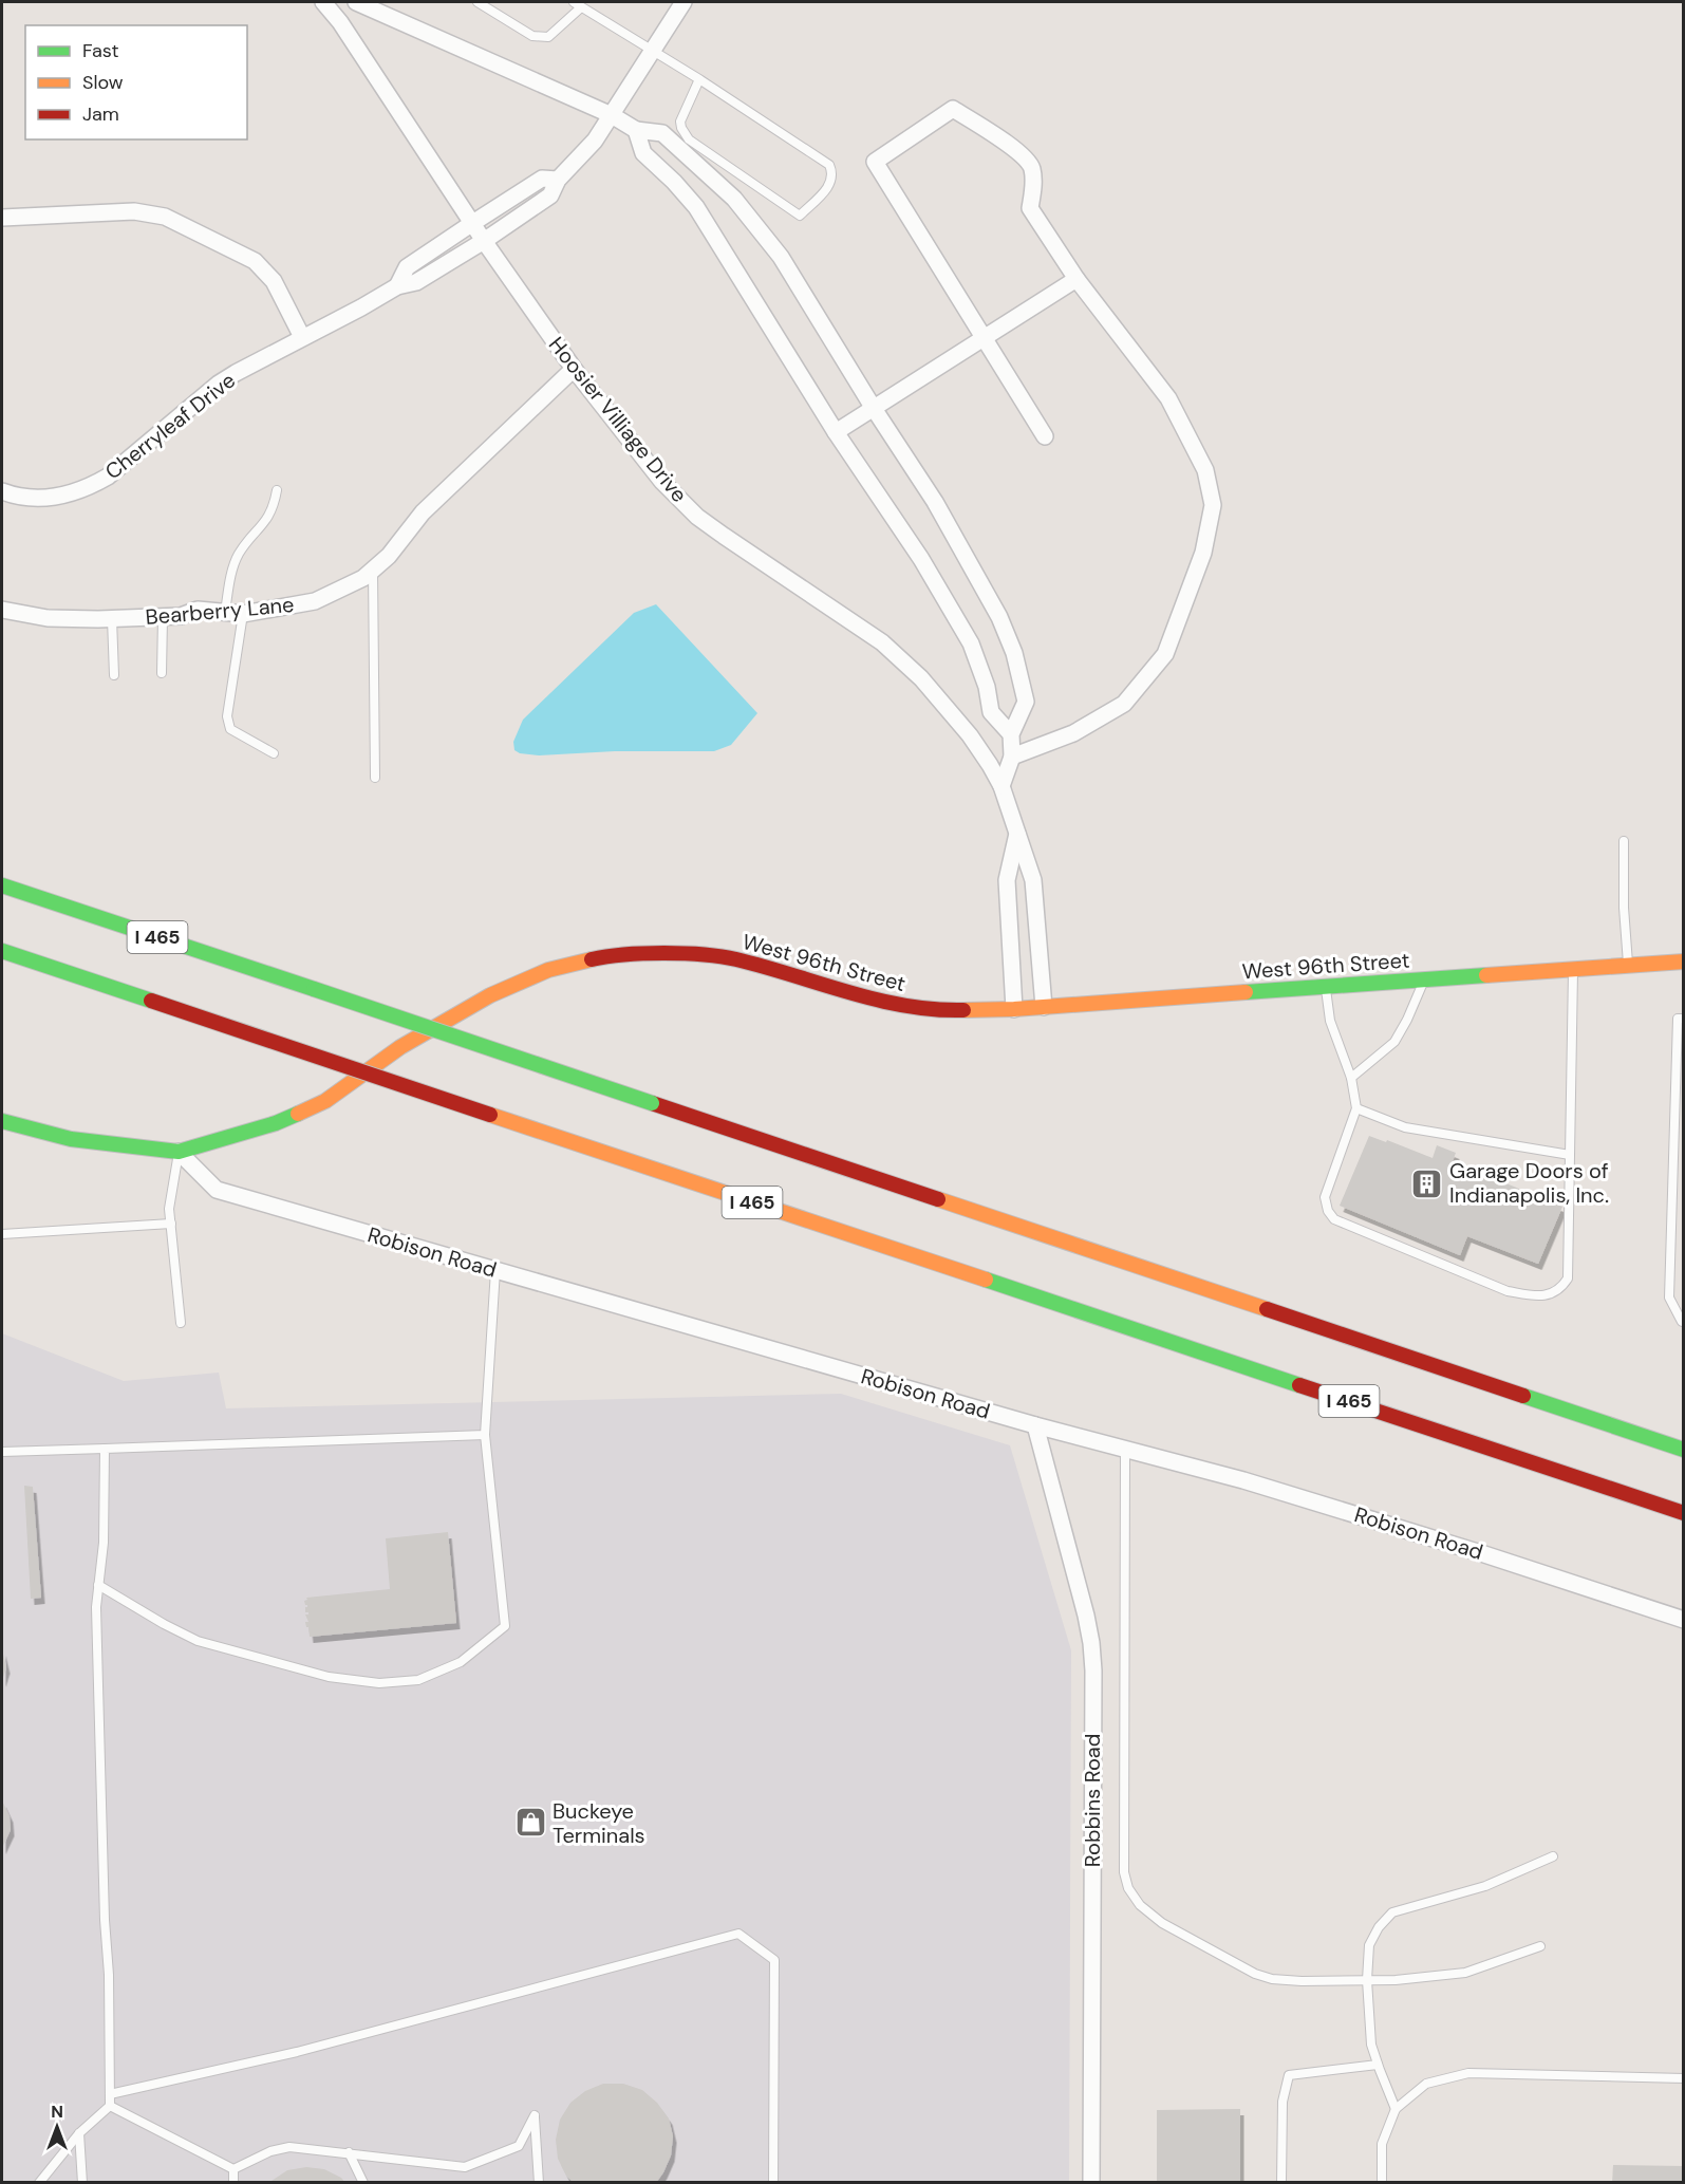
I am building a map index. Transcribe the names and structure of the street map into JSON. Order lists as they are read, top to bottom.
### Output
{
  "streets": {
    "main road": ["I 465", "West 96th Street"],
    "street": [
      "Hoosier Villiage Drive",
      "Cherryleaf Drive",
      "Bearberry Lane",
      "Robison Road",
      "Robbins Road"
    ]
  },
  "crossings": [
    ["Hoosier Villiage Drive", "Cherryleaf Drive"],
    ["Hoosier Villiage Drive", "Bearberry Lane"],
    ["Hoosier Villiage Drive", "West 96th Street"],
    ["West 96th Street", "Robison Road"],
    ["Robison Road", "Robbins Road"]
  ],
  "places": {
    "building": ["Garage Doors of Indianapolis, Inc."],
    "shop": ["Buckeye Terminals"]
  },
  "legend": ["Fast", "Slow", "Jam"],
  "north": "top"
}
